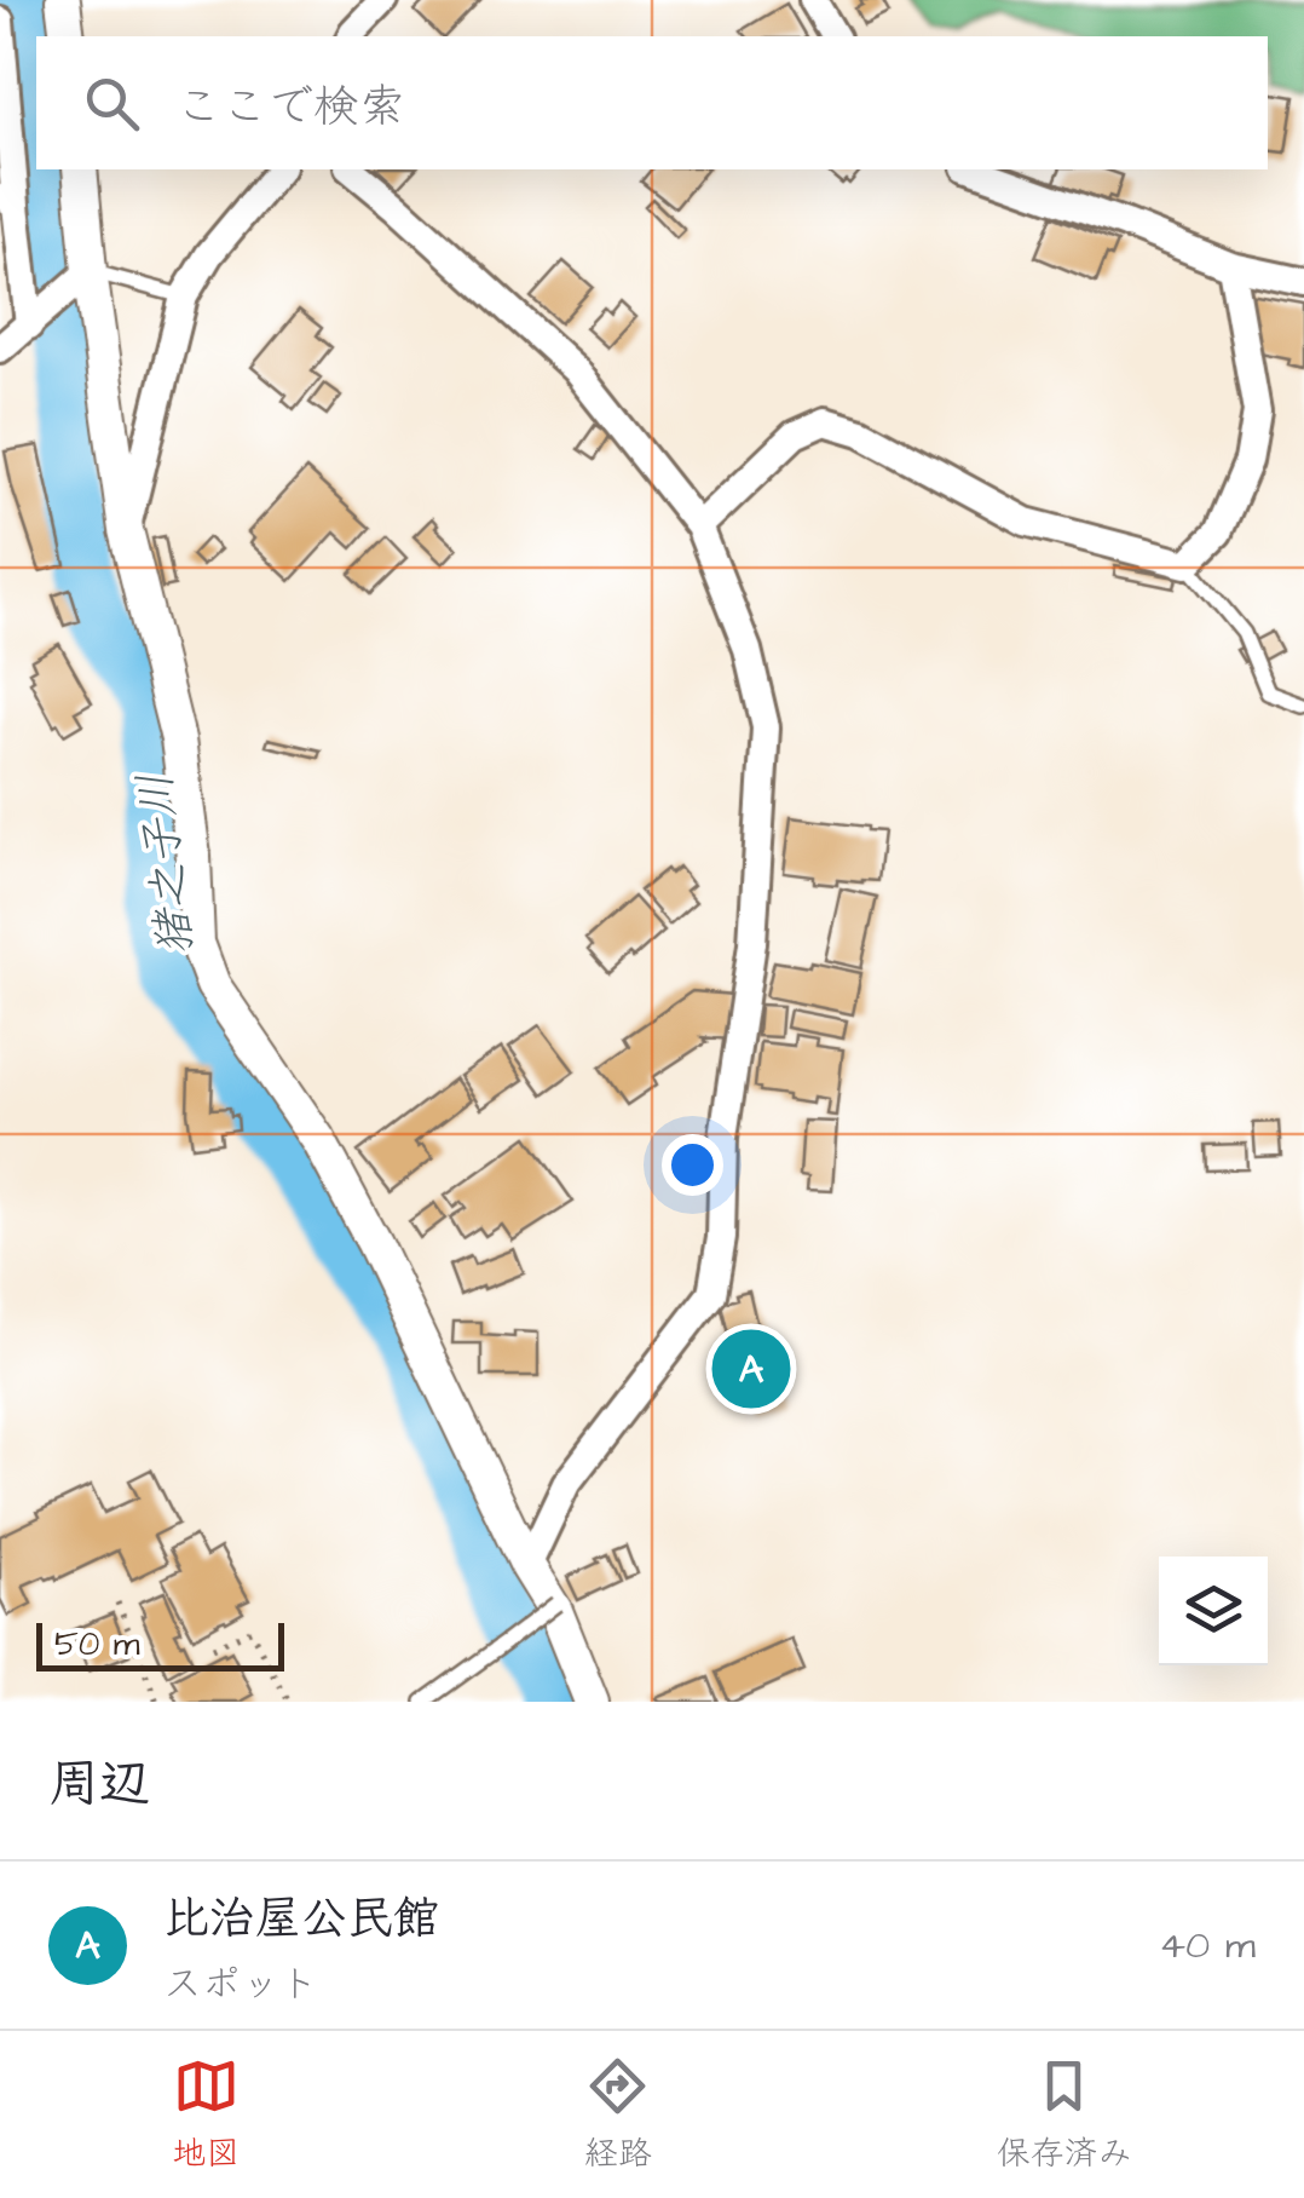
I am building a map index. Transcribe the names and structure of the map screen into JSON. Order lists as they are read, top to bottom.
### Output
{
  "water": ["猪之子川"],
  "scale_bar": "50 m",
  "page": {
    "search": "ここで検索",
    "pins": "A",
    "scale": "50 m",
    "heading": "周辺",
    "list": [
      {
        "mark": "A",
        "name": "比治屋公民館",
        "note": "スポット",
        "value": "40 m"
      }
    ],
    "nav": ["地図", "経路", "保存済み"]
  }
}
